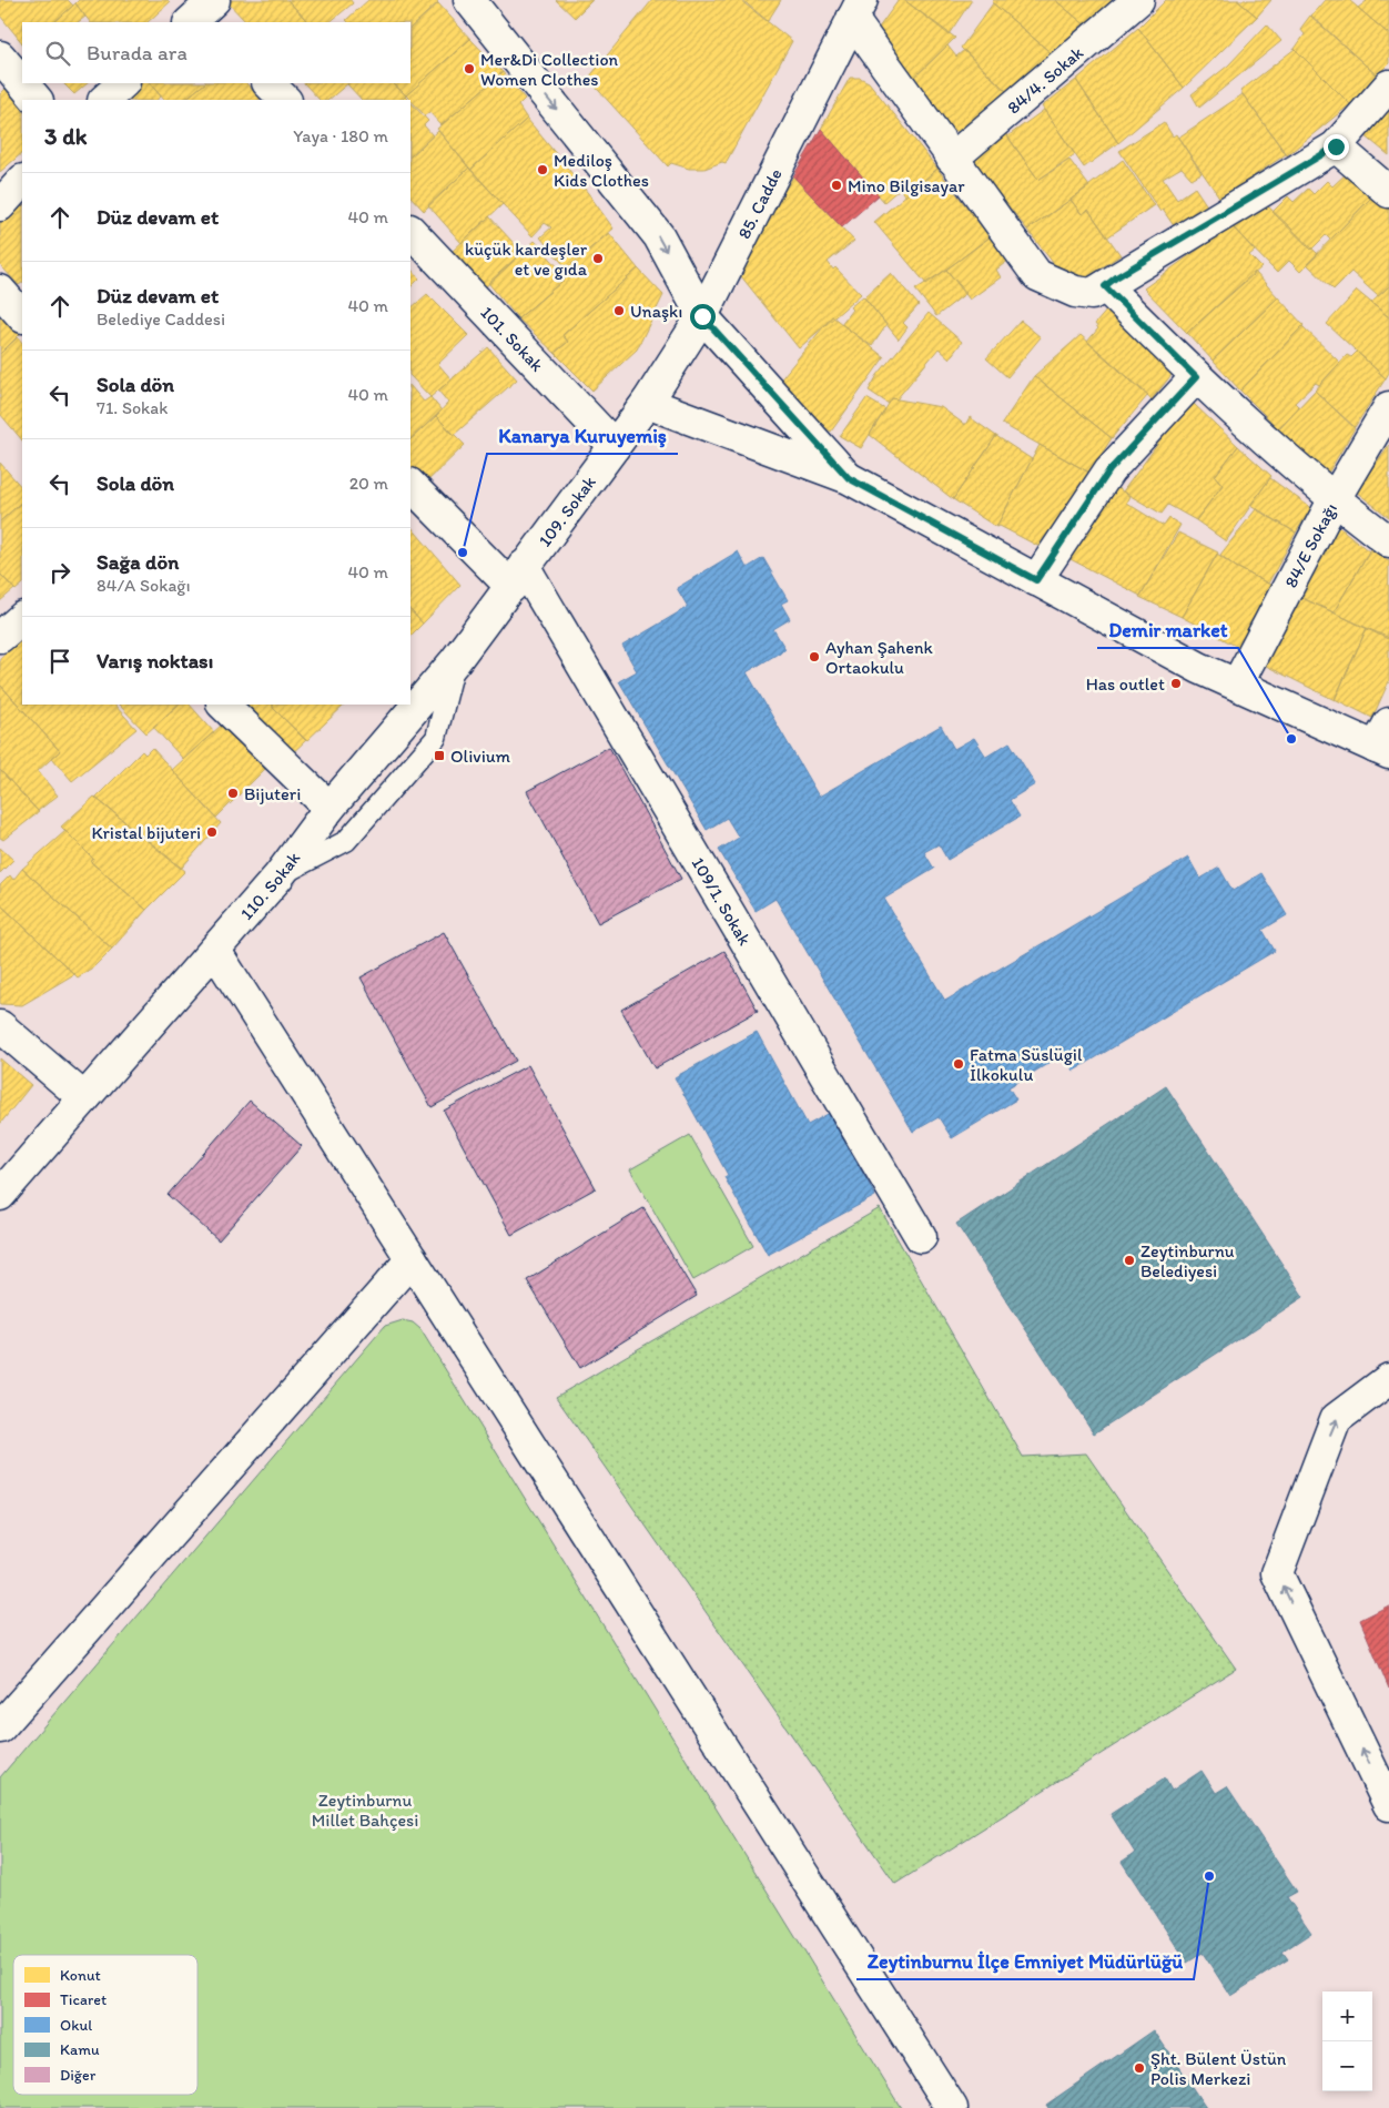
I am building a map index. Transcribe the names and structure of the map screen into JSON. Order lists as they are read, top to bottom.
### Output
{
  "streets": {
    "street": [
      "84/4. Sokak",
      "85. Cadde",
      "101. Sokak",
      "109. Sokak",
      "84/E Sokağı",
      "110. Sokak",
      "109/1. Sokak"
    ]
  },
  "crossings": [
    ["85. Cadde", "109. Sokak"],
    ["101. Sokak", "109. Sokak"],
    ["109. Sokak", "110. Sokak"],
    ["109. Sokak", "109/1. Sokak"],
    ["110. Sokak", "109/1. Sokak"]
  ],
  "parks": ["Zeytinburnu Millet Bahçesi"],
  "places": {
    "other": [
      "Mer&Di Collection Women Clothes",
      "Mediloş Kids Clothes",
      "Mino Bilgisayar",
      "küçük kardeşler et ve gıda",
      "Unaşkı",
      "Kanarya Kuruyemiş",
      "Ayhan Şahenk Ortaokulu",
      "Has outlet",
      "Demir market",
      "Bijuteri",
      "Kristal bijuteri",
      "Fatma Süslügil İlkokulu",
      "Zeytinburnu Belediyesi",
      "Zeytinburnu İlçe Emniyet Müdürlüğü",
      "Şht. Bülent Üstün Polis Merkezi"
    ],
    "transit": ["Olivium"]
  },
  "legend": [
    "Konut",
    "Ticaret",
    "Okul",
    "Kamu",
    "Diğer"
  ],
  "page": {
    "search": "Burada ara",
    "heading": ["3 dk", "Yaya · 180 m"],
    "list": [
      ["Düz devam et", "40 m"],
      ["Düz devam et", "Belediye Caddesi", "40 m"],
      ["Sola dön", "71. Sokak", "40 m"],
      ["Sola dön", "20 m"],
      ["Sağa dön", "84/A Sokağı", "40 m"],
      "Varış noktası"
    ],
    "map_buttons": ["+", "−"]
  }
}
